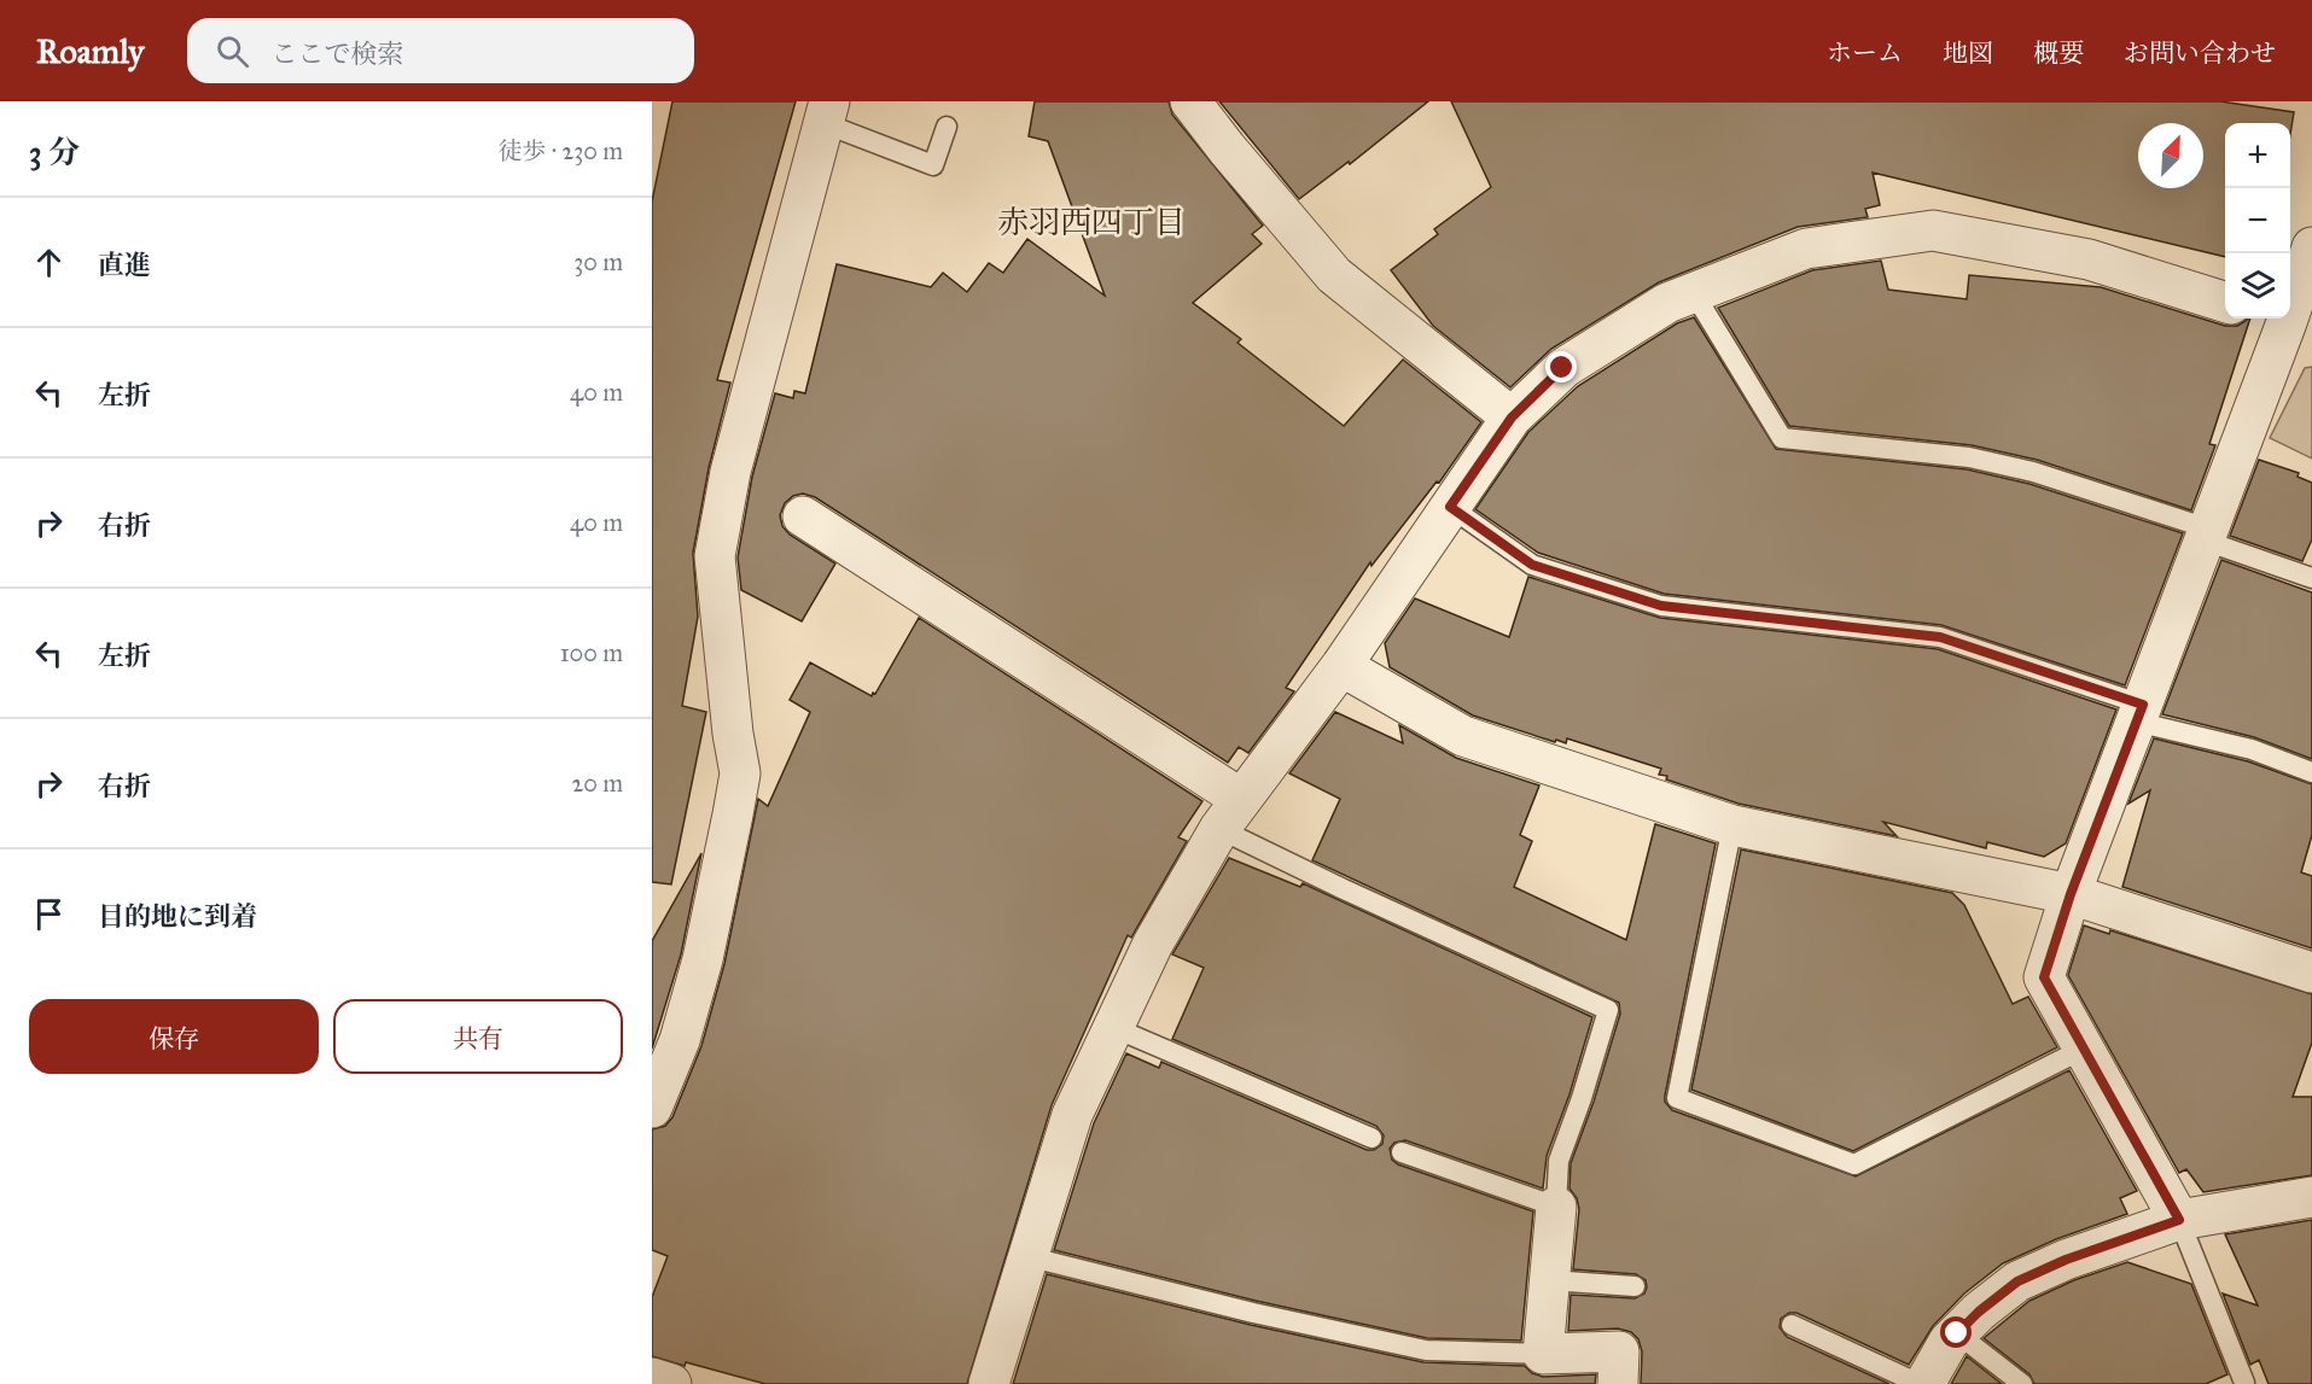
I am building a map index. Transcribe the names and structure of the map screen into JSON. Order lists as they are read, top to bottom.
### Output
{
  "districts": ["赤羽西四丁目"],
  "north": "top right",
  "page": {
    "header": "Roamly",
    "search": "ここで検索",
    "nav": [
      "ホーム",
      "地図",
      "概要",
      "お問い合わせ"
    ],
    "heading": ["3 分", "徒歩 · 230 m"],
    "map_buttons": ["+", "−"],
    "list": [
      ["直進", "30 m"],
      ["左折", "40 m"],
      ["右折", "40 m"],
      ["左折", "100 m"],
      ["右折", "20 m"],
      "目的地に到着"
    ],
    "buttons": ["保存", "共有"]
  }
}
